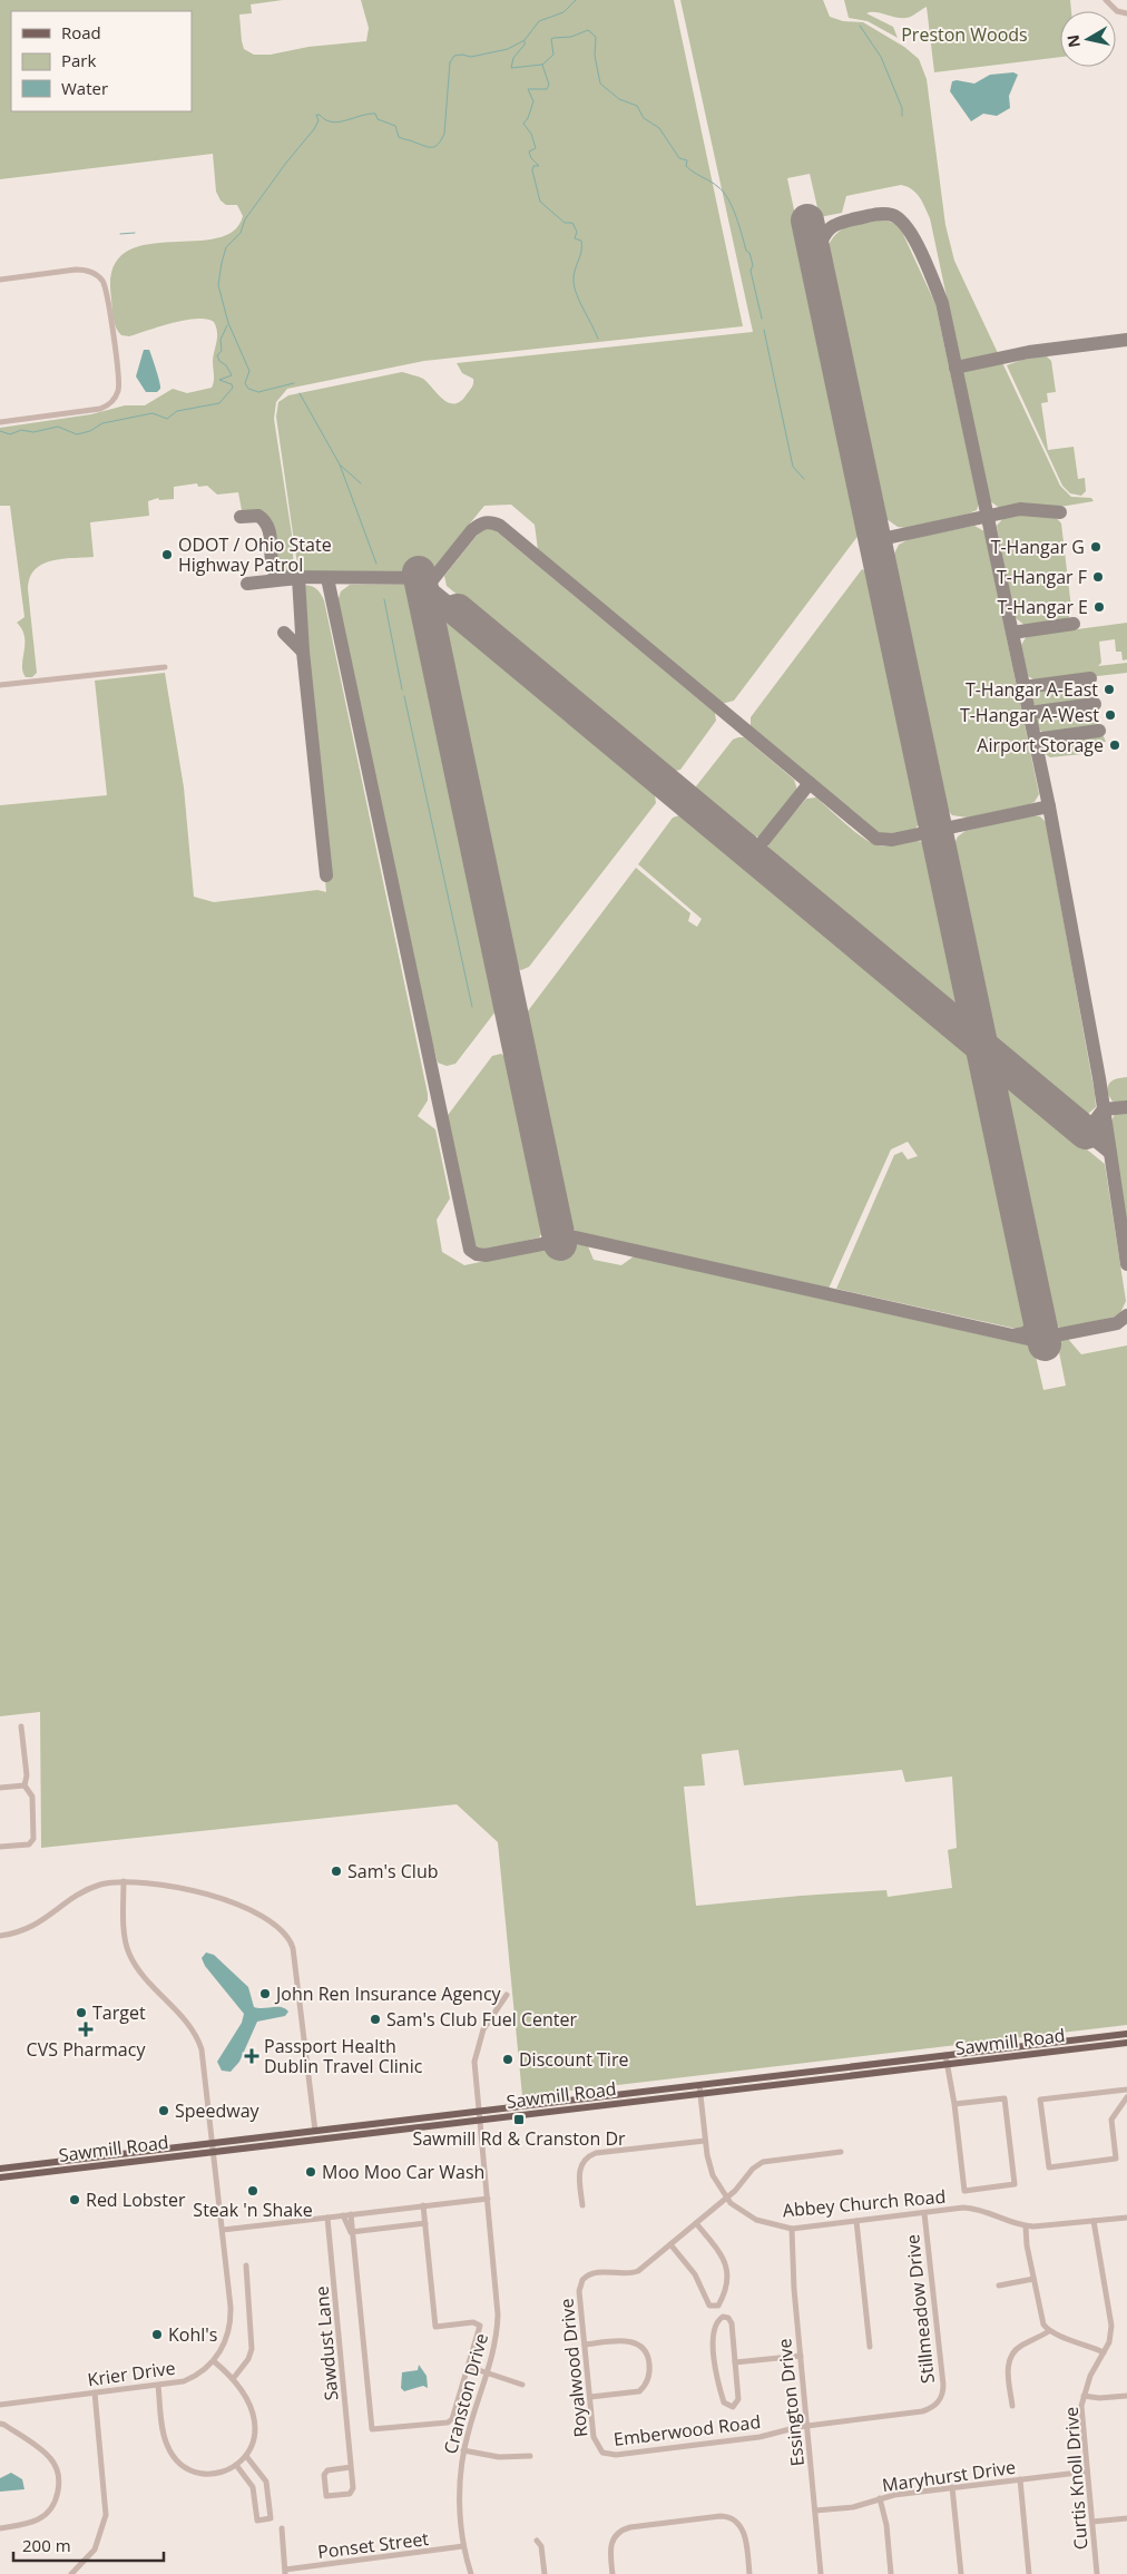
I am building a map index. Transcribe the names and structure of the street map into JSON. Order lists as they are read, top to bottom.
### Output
{
  "streets": {
    "main road": ["Sawmill Road"],
    "street": [
      "Abbey Church Road",
      "Stillmeadow Drive",
      "Sawdust Lane",
      "Royalwood Drive",
      "Krier Drive",
      "Cranston Drive",
      "Essington Drive",
      "Emberwood Road",
      "Maryhurst Drive",
      "Curtis Knoll Drive",
      "Ponset Street"
    ]
  },
  "crossings": [
    ["Sawmill Road", "Abbey Church Road"],
    ["Sawmill Road", "Krier Drive"],
    ["Sawmill Road", "Cranston Drive"],
    ["Abbey Church Road", "Stillmeadow Drive"],
    ["Abbey Church Road", "Essington Drive"],
    ["Abbey Church Road", "Curtis Knoll Drive"],
    ["Stillmeadow Drive", "Emberwood Road"],
    ["Royalwood Drive", "Emberwood Road"],
    ["Cranston Drive", "Ponset Street"],
    ["Essington Drive", "Emberwood Road"],
    ["Essington Drive", "Maryhurst Drive"],
    ["Maryhurst Drive", "Curtis Knoll Drive"]
  ],
  "parks": ["Preston Woods"],
  "places": {
    "other": [
      "T-Hangar G",
      "ODOT / Ohio State Highway Patrol",
      "T-Hangar F",
      "T-Hangar E",
      "T-Hangar A-East",
      "T-Hangar A-West",
      "Airport Storage",
      "Sam's Club",
      "John Ren Insurance Agency",
      "Target",
      "Sam's Club Fuel Center",
      "Discount Tire",
      "Speedway",
      "Moo Moo Car Wash",
      "Steak 'n Shake",
      "Red Lobster",
      "Kohl's"
    ],
    "health": ["CVS Pharmacy", "Passport Health Dublin Travel Clinic"],
    "transit": ["Sawmill Rd & Cranston Dr"]
  },
  "legend": ["Road", "Park", "Water"],
  "scale_bar": "200 m",
  "north": "left"
}
